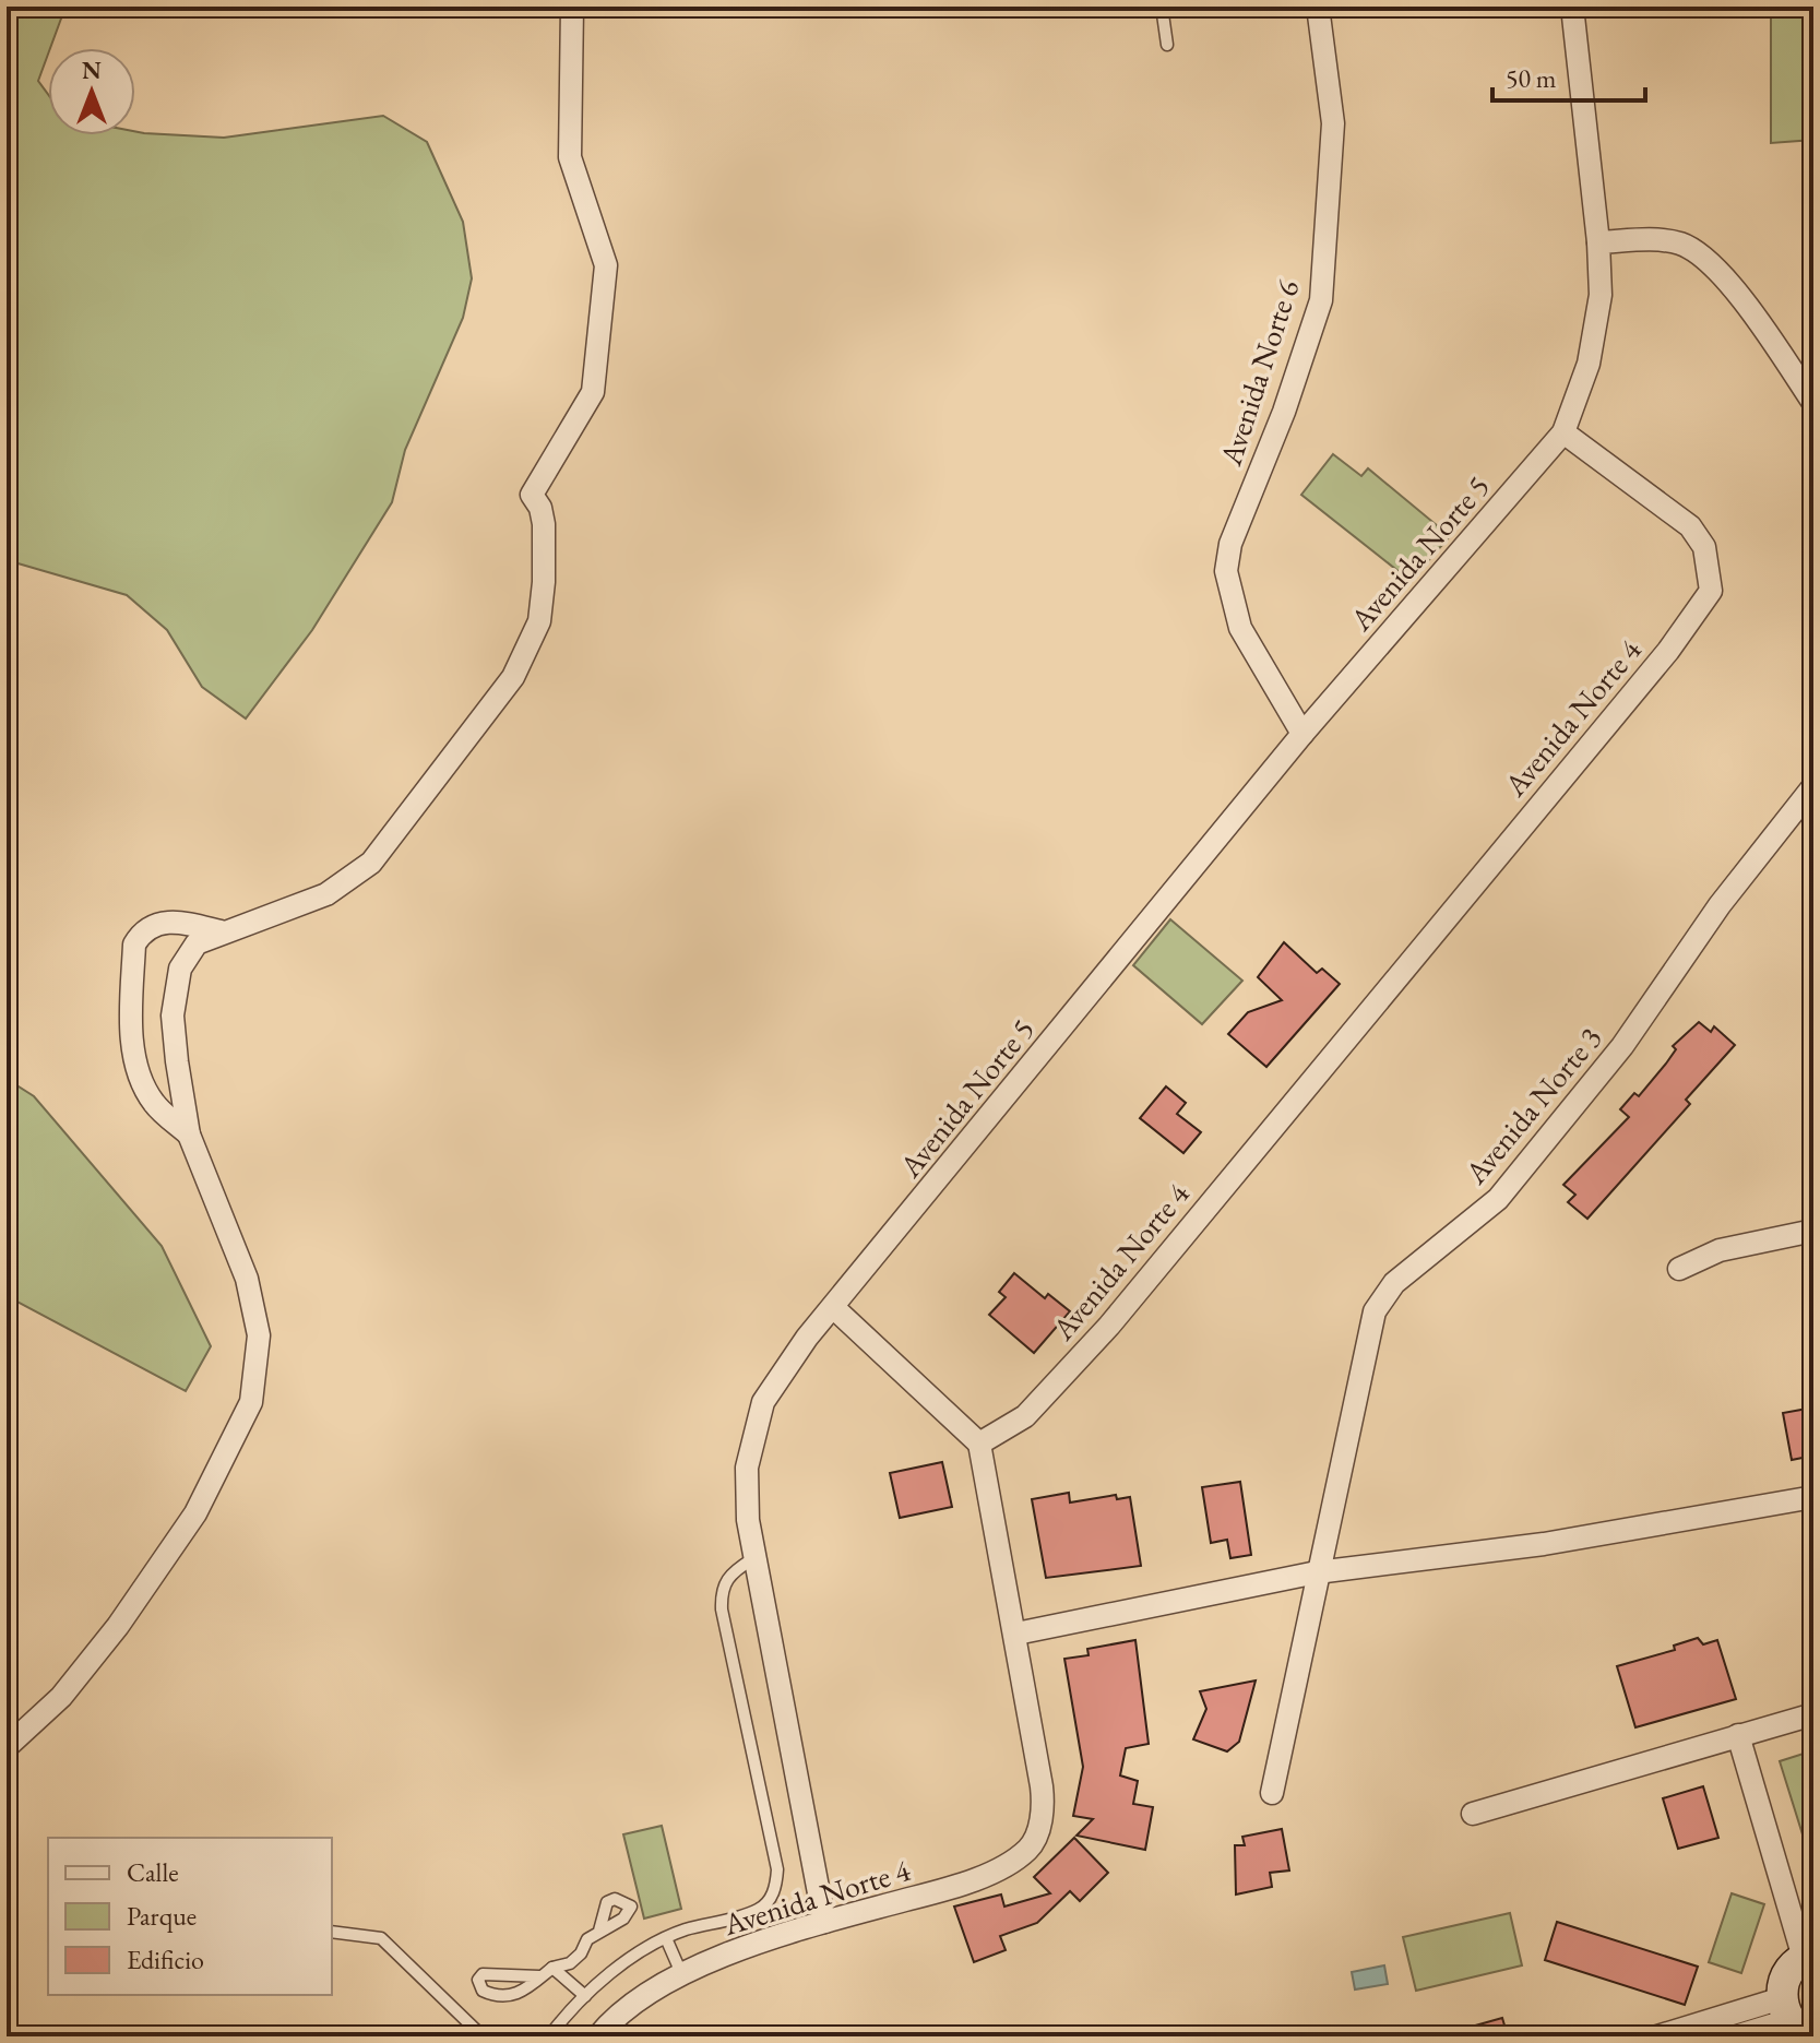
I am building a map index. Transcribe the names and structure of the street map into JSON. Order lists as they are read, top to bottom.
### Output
{
  "streets": {
    "street": [
      "Avenida Norte 6",
      "Avenida Norte 5",
      "Avenida Norte 4",
      "Avenida Norte 3"
    ]
  },
  "crossings": [
    ["Avenida Norte 6", "Avenida Norte 5"],
    ["Avenida Norte 5", "Avenida Norte 4"]
  ],
  "legend": ["Calle", "Parque", "Edificio"],
  "scale_bar": "50 m",
  "north": "top"
}
